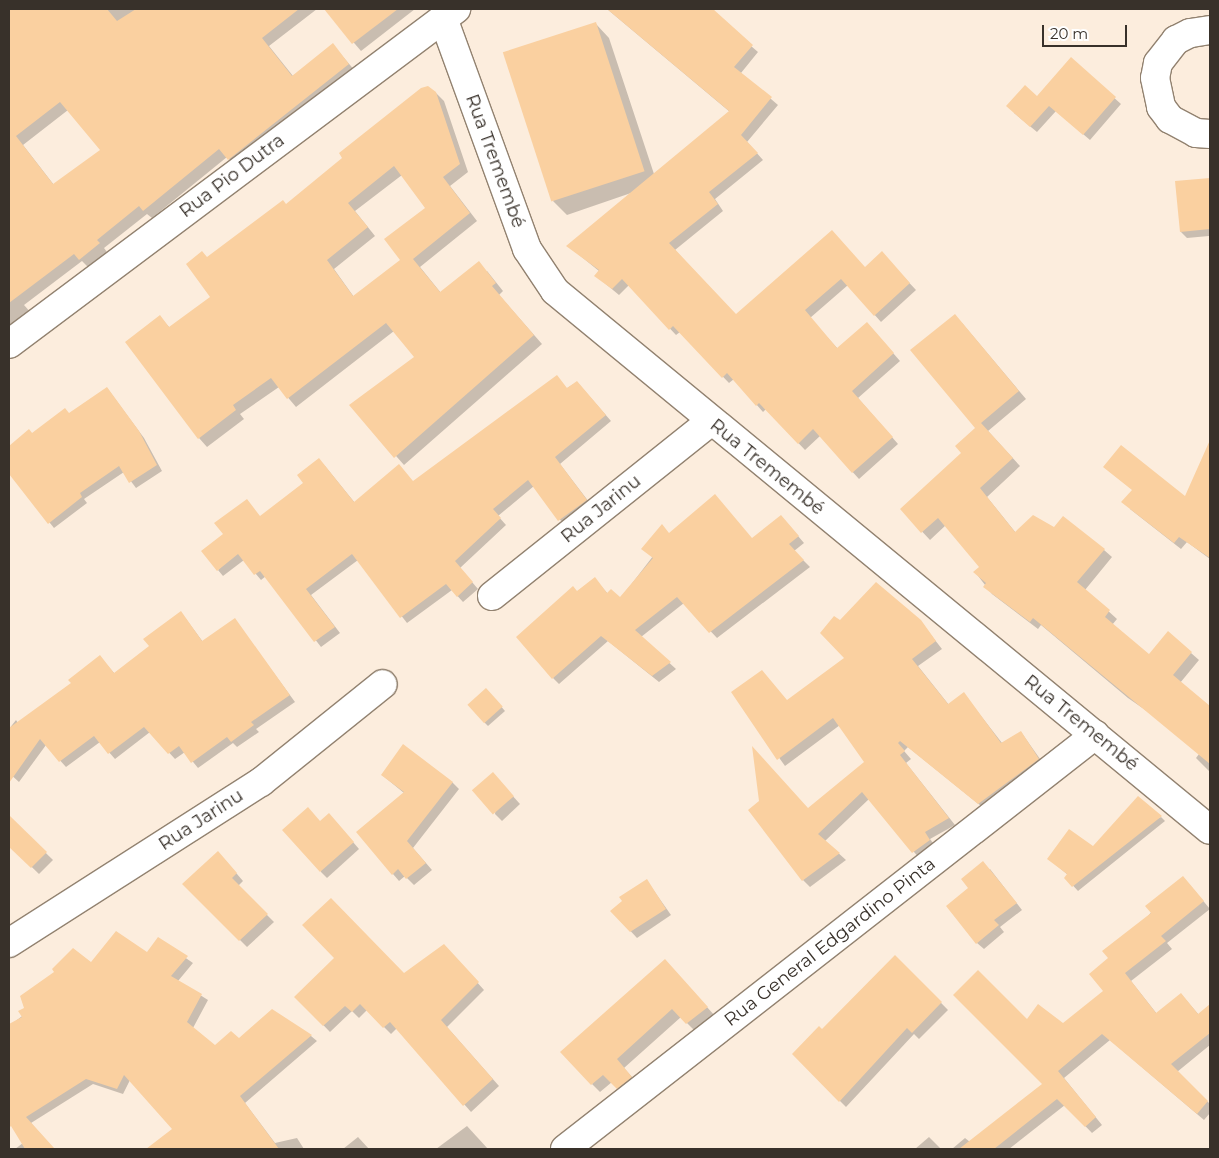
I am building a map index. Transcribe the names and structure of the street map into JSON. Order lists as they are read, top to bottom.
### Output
{
  "streets": {
    "street": [
      "Rua Tremembé",
      "Rua Pio Dutra",
      "Rua Jarinu",
      "Rua General Edgardino Pinta"
    ]
  },
  "crossings": [
    ["Rua Tremembé", "Rua Pio Dutra"],
    ["Rua Tremembé", "Rua Jarinu"],
    ["Rua Tremembé", "Rua General Edgardino Pinta"]
  ],
  "scale_bar": "20 m"
}
